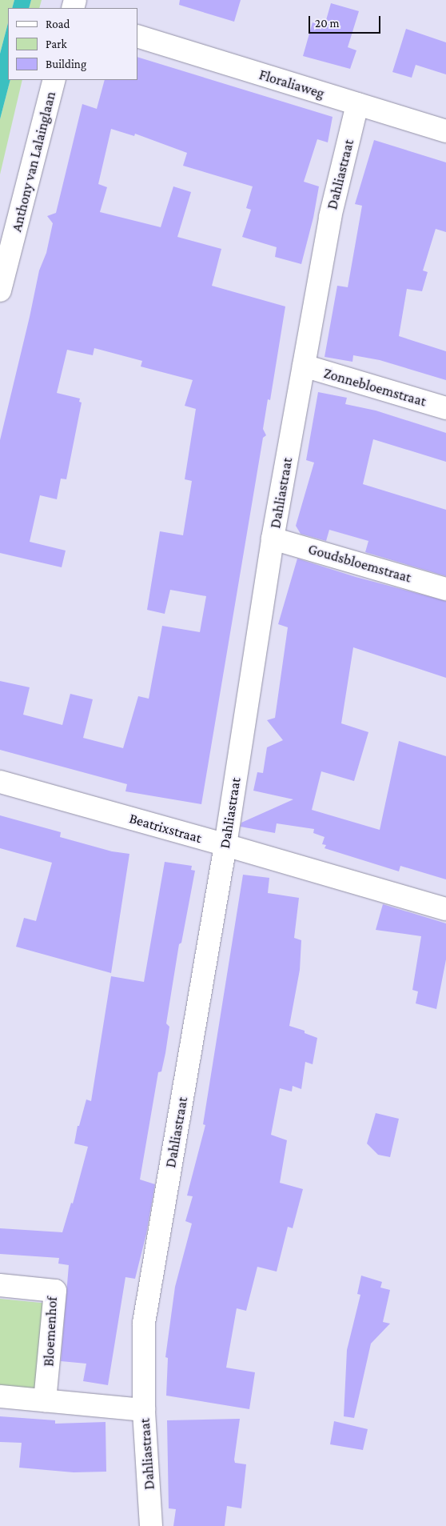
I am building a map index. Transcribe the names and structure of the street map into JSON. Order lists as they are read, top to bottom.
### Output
{
  "streets": {
    "street": [
      "Floraliaweg",
      "Anthony van Lalainglaan",
      "Dahliastraat",
      "Zonnebloemstraat",
      "Goudsbloemstraat",
      "Beatrixstraat",
      "Bloemenhof"
    ]
  },
  "crossings": [
    ["Floraliaweg", "Dahliastraat"],
    ["Dahliastraat", "Zonnebloemstraat"],
    ["Dahliastraat", "Goudsbloemstraat"],
    ["Dahliastraat", "Beatrixstraat"]
  ],
  "legend": ["Road", "Park", "Building"],
  "scale_bar": "20 m"
}
